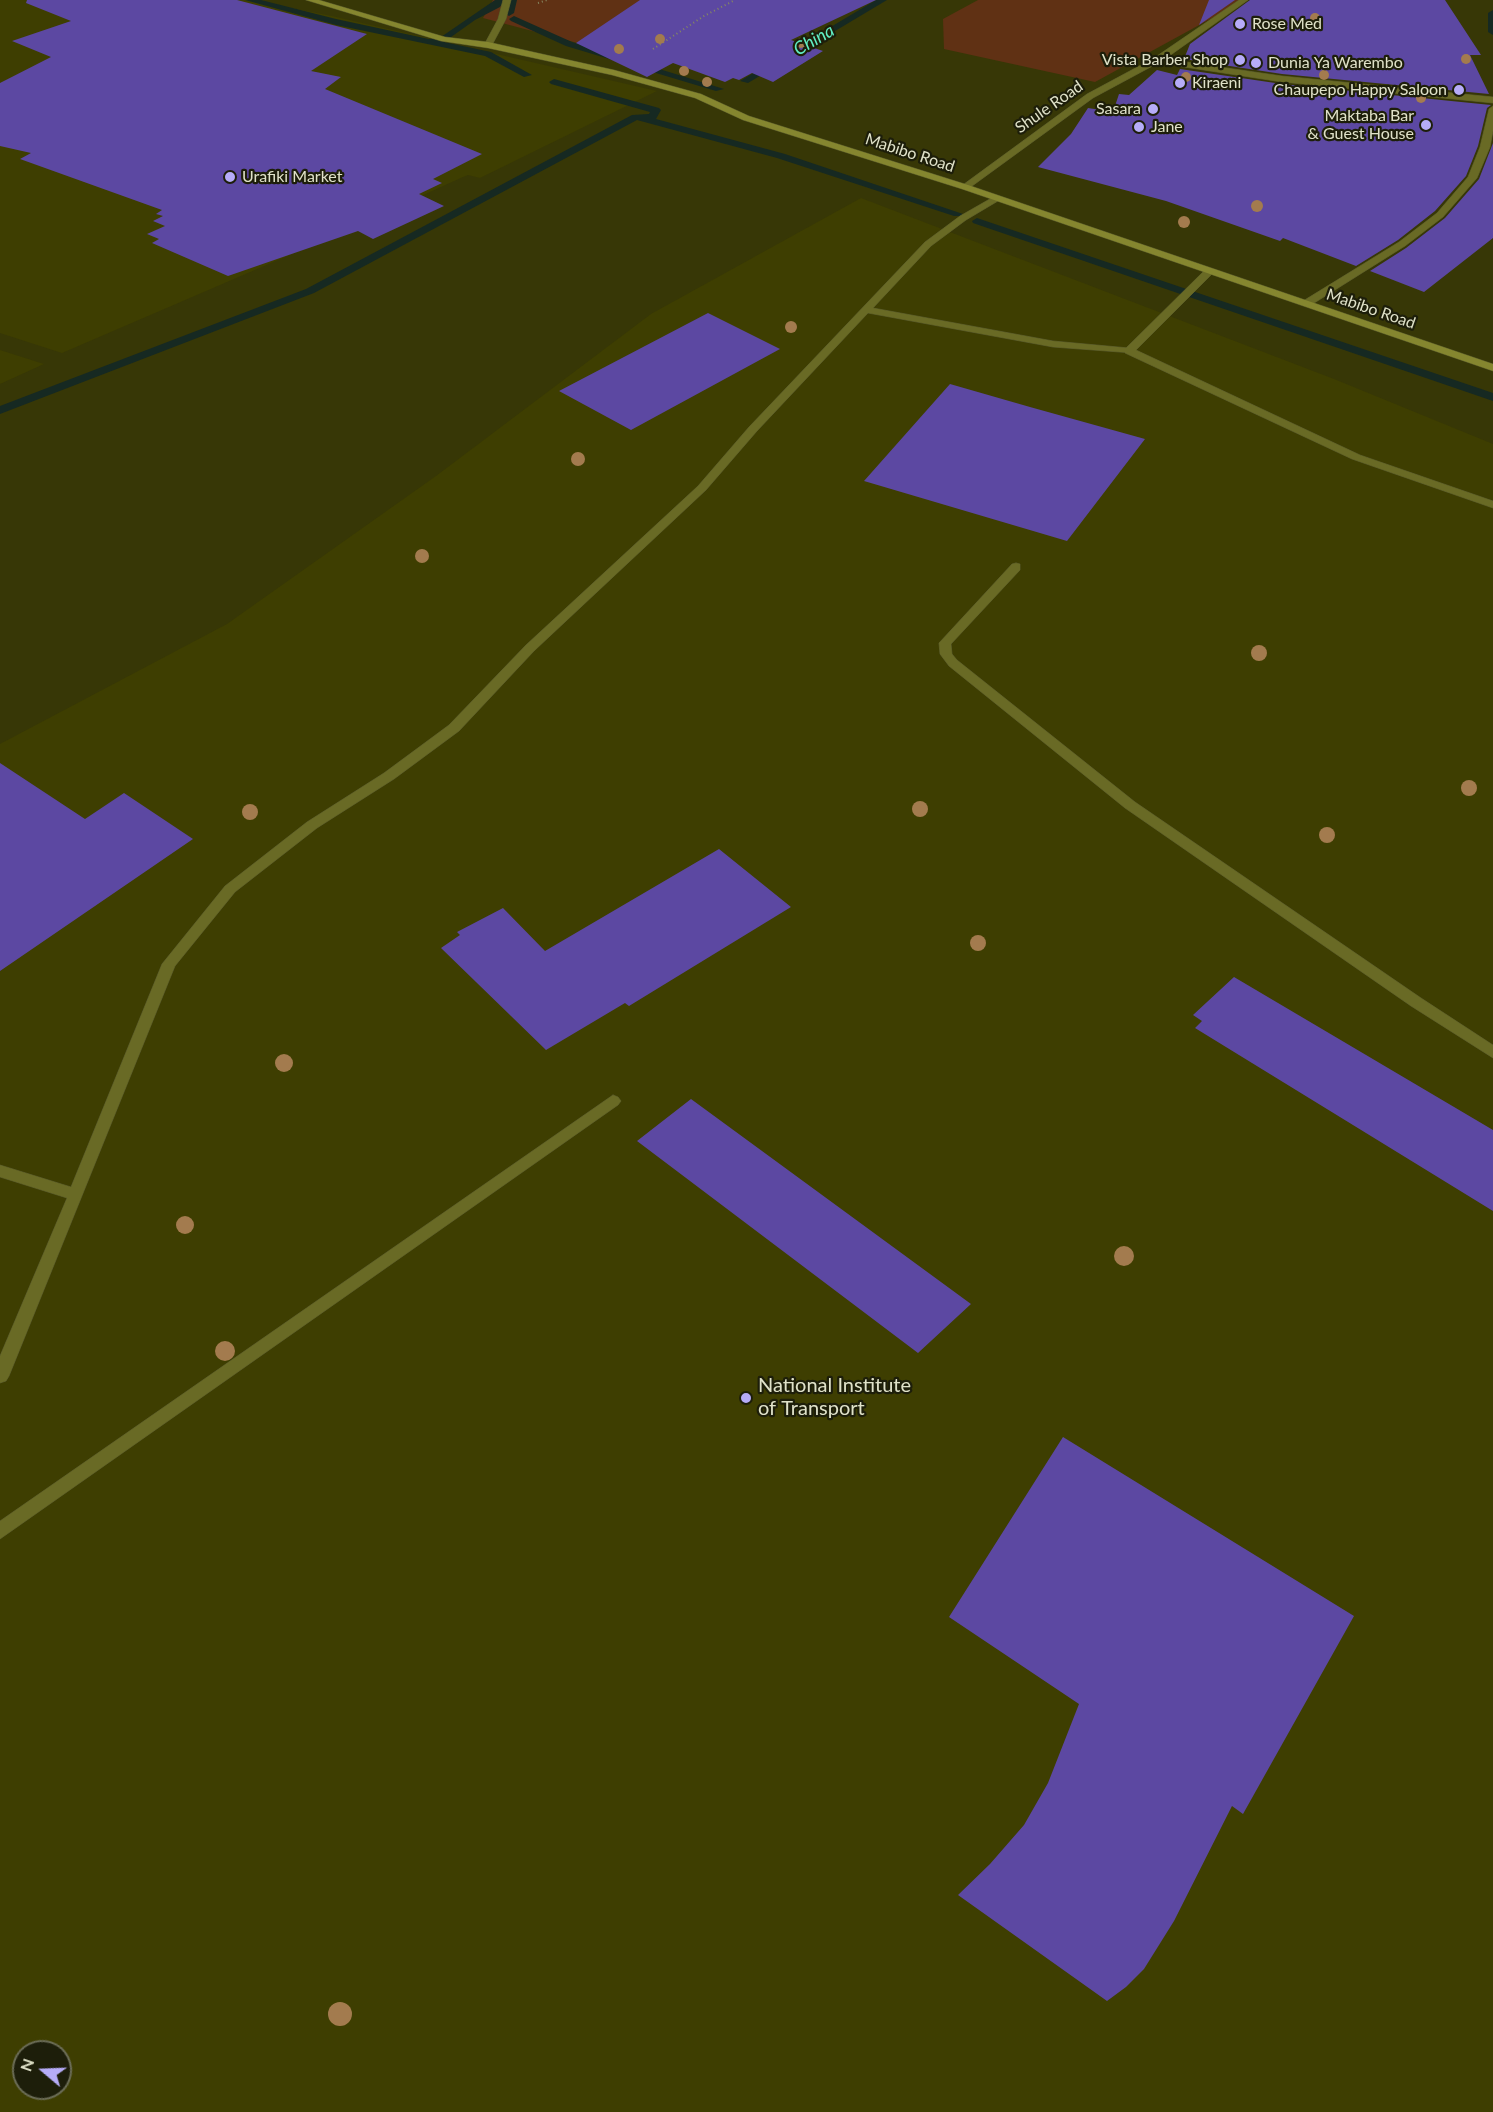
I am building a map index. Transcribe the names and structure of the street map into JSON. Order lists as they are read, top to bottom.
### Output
{
  "streets": {
    "main road": ["Mabibo Road"],
    "street": ["Shule Road"]
  },
  "crossings": [
    ["Shule Road", "Mabibo Road"]
  ],
  "water": ["China"],
  "places": [
    "Rose Med",
    "Vista Barber Shop",
    "Dunia Ya Warembo",
    "Kiraeni",
    "Chaupepo Happy Saloon",
    "Sasara",
    "Maktaba Bar & Guest House",
    "Jane",
    "Urafiki Market",
    "National Institute of Transport"
  ],
  "north": "left"
}
